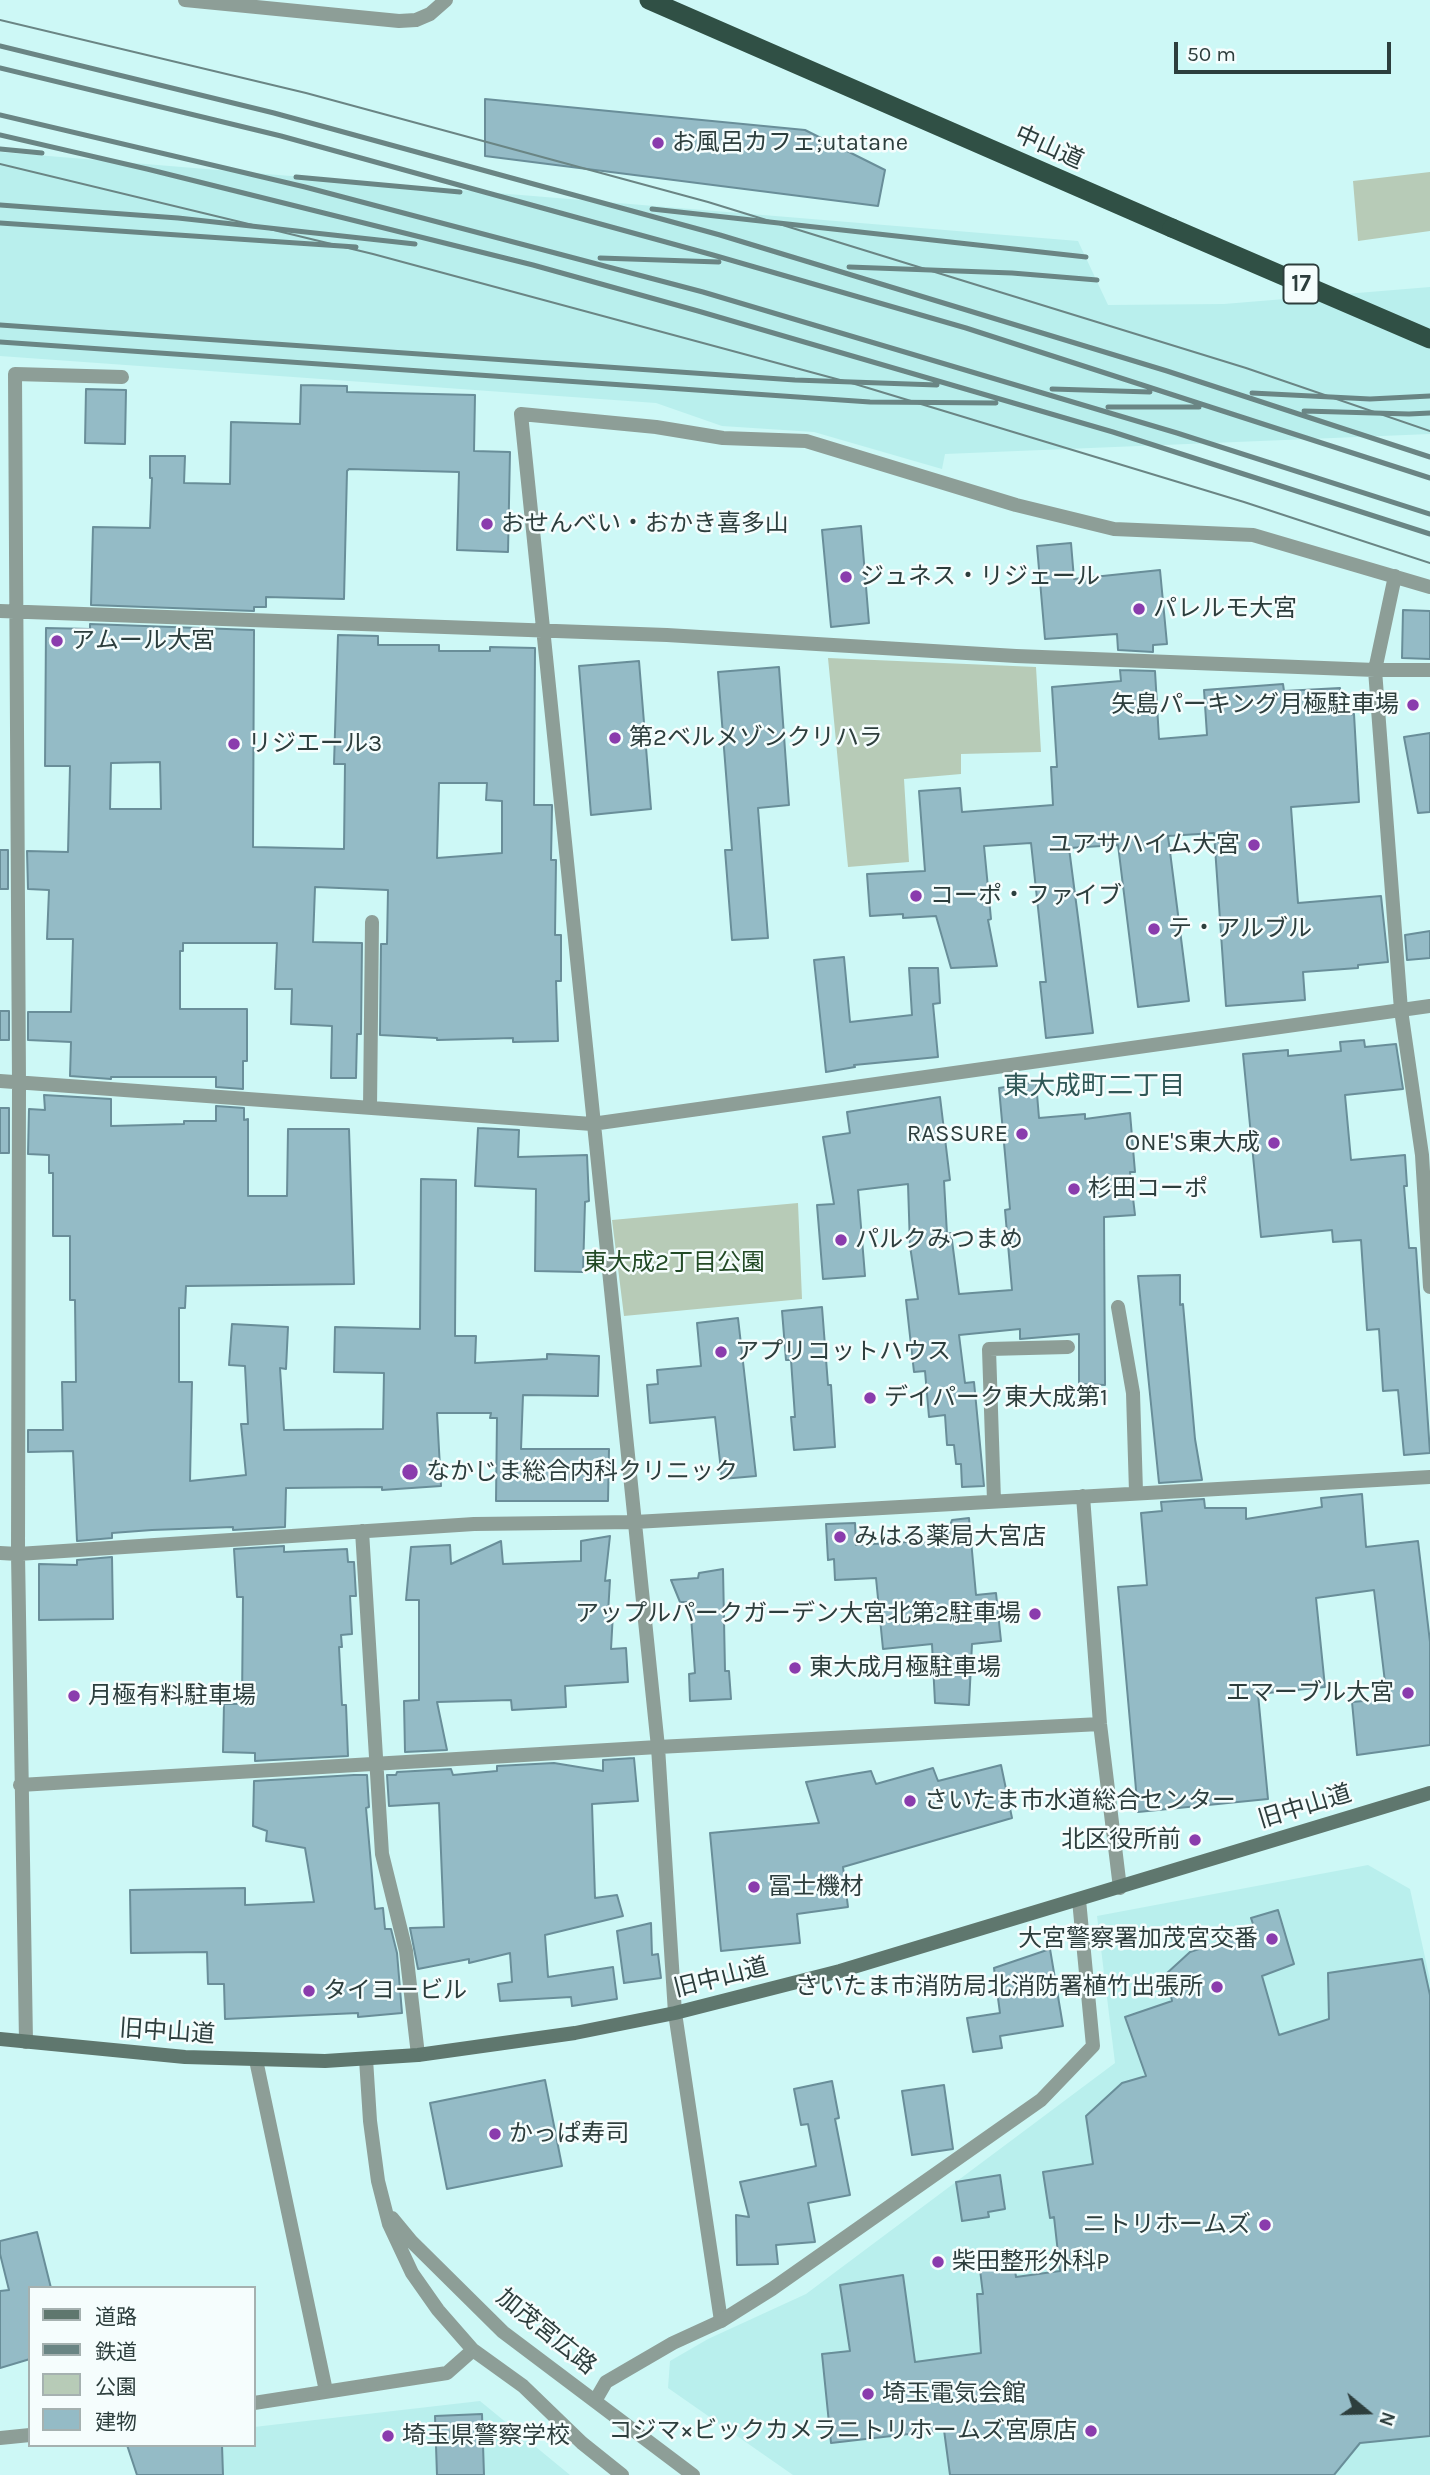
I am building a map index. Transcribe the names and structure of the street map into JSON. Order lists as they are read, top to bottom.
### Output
{
  "streets": {
    "highway": ["中山道", "17"],
    "main road": ["旧中山道"],
    "street": ["加茂宮広路"]
  },
  "crossings": [
    ["旧中山道", "加茂宮広路"]
  ],
  "districts": ["東大成町二丁目"],
  "parks": ["東大成2丁目公園"],
  "places": [
    "お風呂カフェ;utatane",
    "おせんべい・おかき喜多山",
    "ジュネス・リジェール",
    "パレルモ大宮",
    "アムール大宮",
    "矢島パーキング月極駐車場",
    "第2ベルメゾンクリハラ",
    "リジエール3",
    "ユアサハイム大宮",
    "コーポ・ファイブ",
    "テ・アルブル",
    "RASSURE",
    "ONE'S東大成",
    "杉田コーポ",
    "パルクみつまめ",
    "アプリコットハウス",
    "デイパーク東大成第1",
    "なかじま総合内科クリニック",
    "みはる薬局大宮店",
    "アップルパークガーデン大宮北第2駐車場",
    "東大成月極駐車場",
    "エマーブル大宮",
    "月極有料駐車場",
    "さいたま市水道総合センター",
    "北区役所前",
    "冨士機材",
    "大宮警察署加茂宮交番",
    "さいたま市消防局北消防署植竹出張所",
    "タイヨービル",
    "かっぱ寿司",
    "ニトリホームズ",
    "柴田整形外科P",
    "埼玉電気会館",
    "コジマ×ビックカメラニトリホームズ宮原店",
    "埼玉県警察学校"
  ],
  "legend": [
    "道路",
    "鉄道",
    "公園",
    "建物"
  ],
  "scale_bar": "50 m",
  "north": "right"
}
